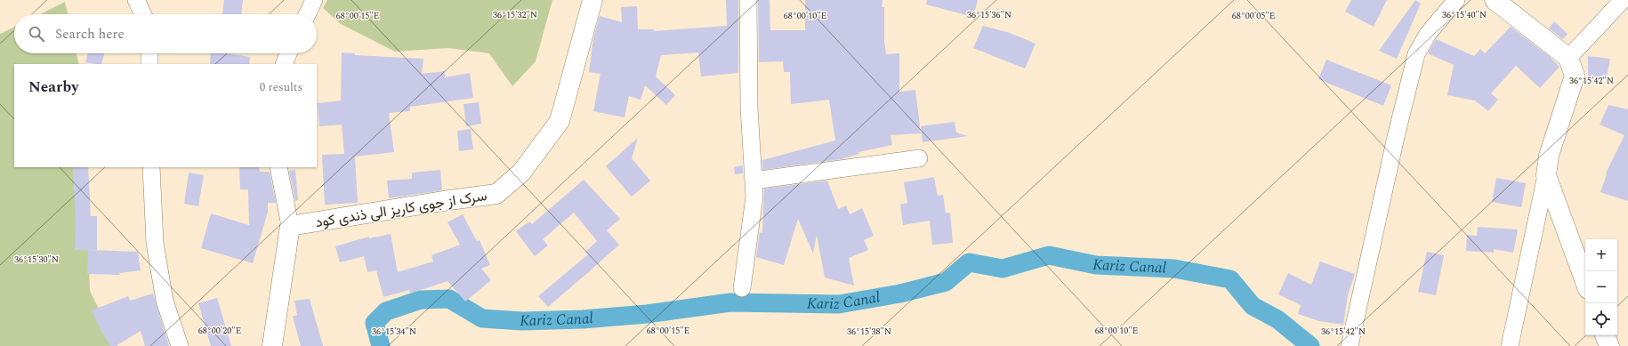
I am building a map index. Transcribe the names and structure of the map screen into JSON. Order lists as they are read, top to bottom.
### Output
{
  "streets": {
    "street": ["سرک از جوی کاریز الی ذندی کود"]
  },
  "water": ["Kariz Canal"],
  "page": {
    "search": "Search here",
    "heading": ["Nearby", "0 results"],
    "map_buttons": ["+", "−"]
  },
  "coordinates": [
    "36°15'32\"N",
    "36°15'36\"N",
    "36°15'40\"N",
    "68°00'15\"E",
    "68°00'10\"E",
    "68°00'05\"E",
    "36°15'42\"N",
    "36°15'30\"N",
    "68°00'20\"E",
    "36°15'34\"N",
    "36°15'38\"N"
  ]
}
